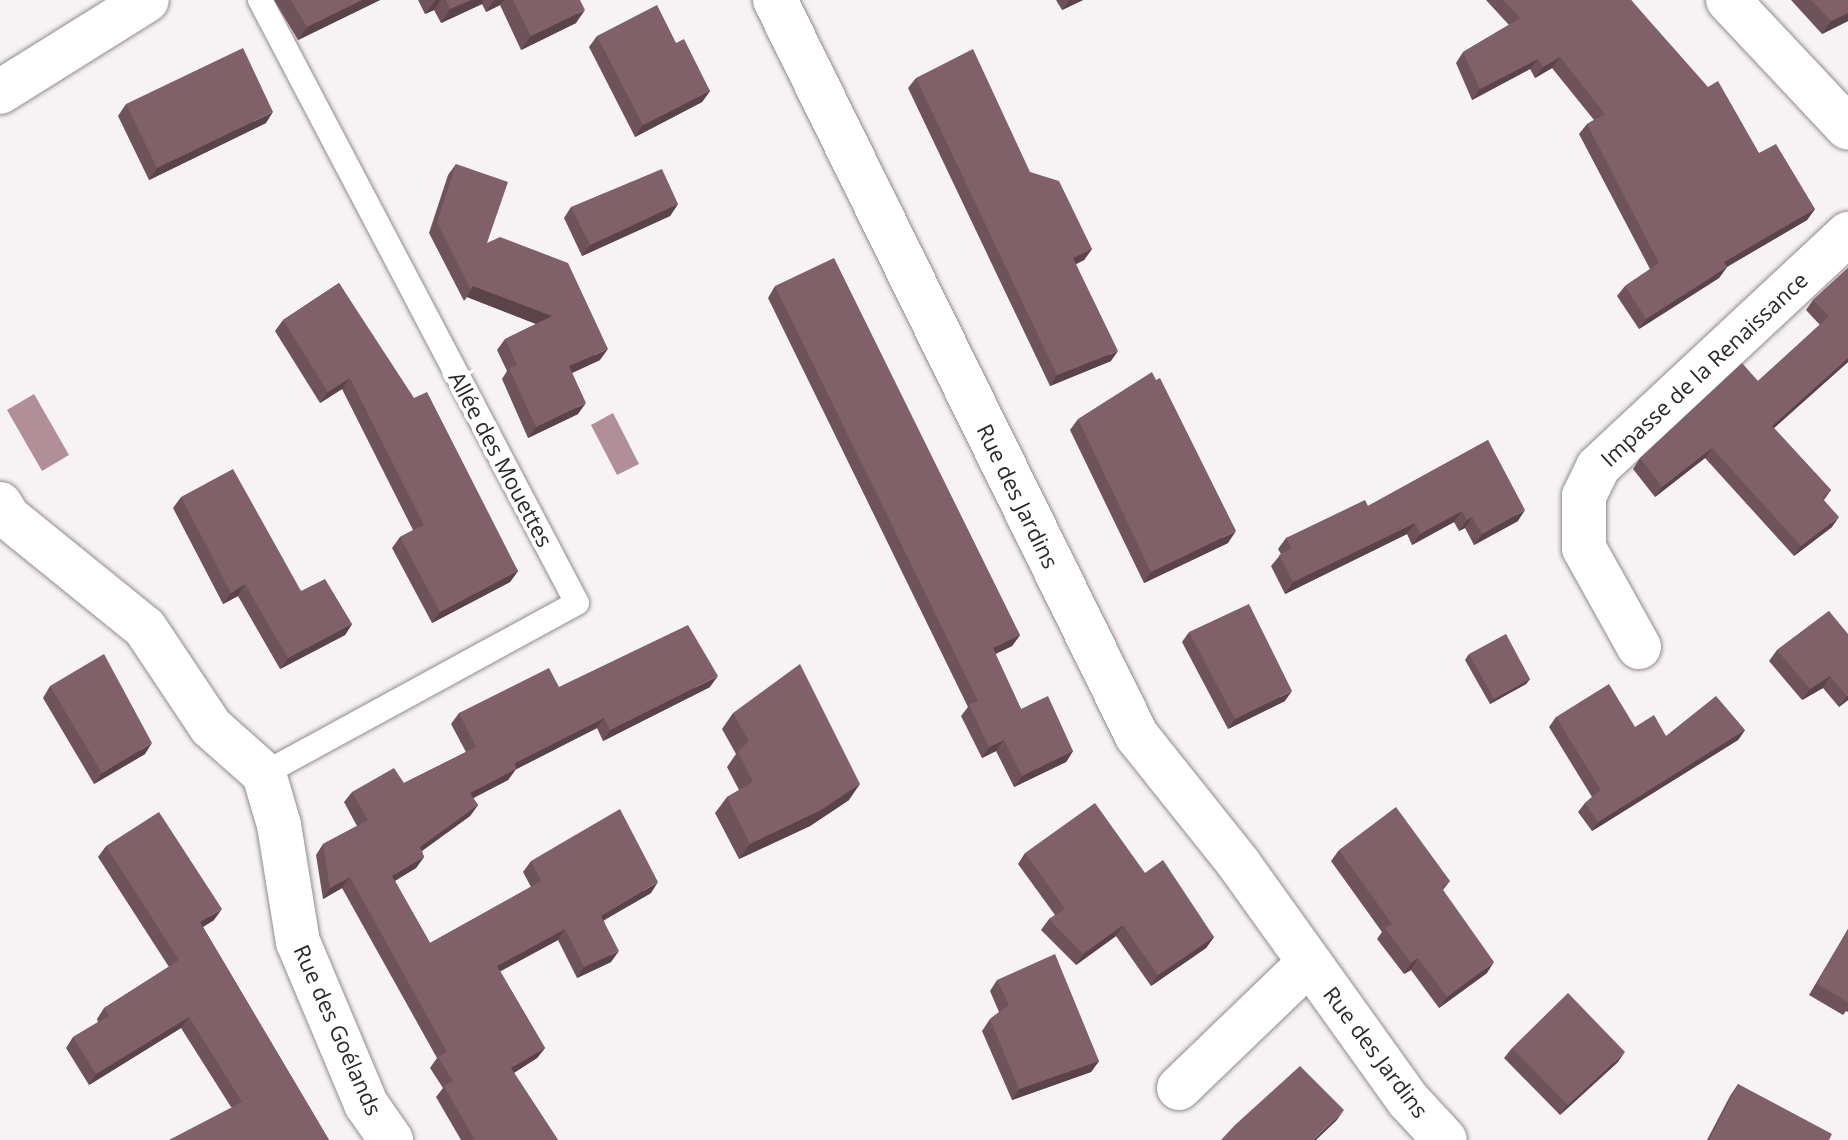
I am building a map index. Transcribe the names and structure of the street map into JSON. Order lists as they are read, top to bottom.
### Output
{
  "streets": {
    "street": ["Impasse de la Renaissance", "Rue des Jardins", "Rue des Goélands"],
    "lane": ["Allée des Mouettes"]
  },
  "crossings": [
    ["Allée des Mouettes", "Rue des Goélands"]
  ]
}
